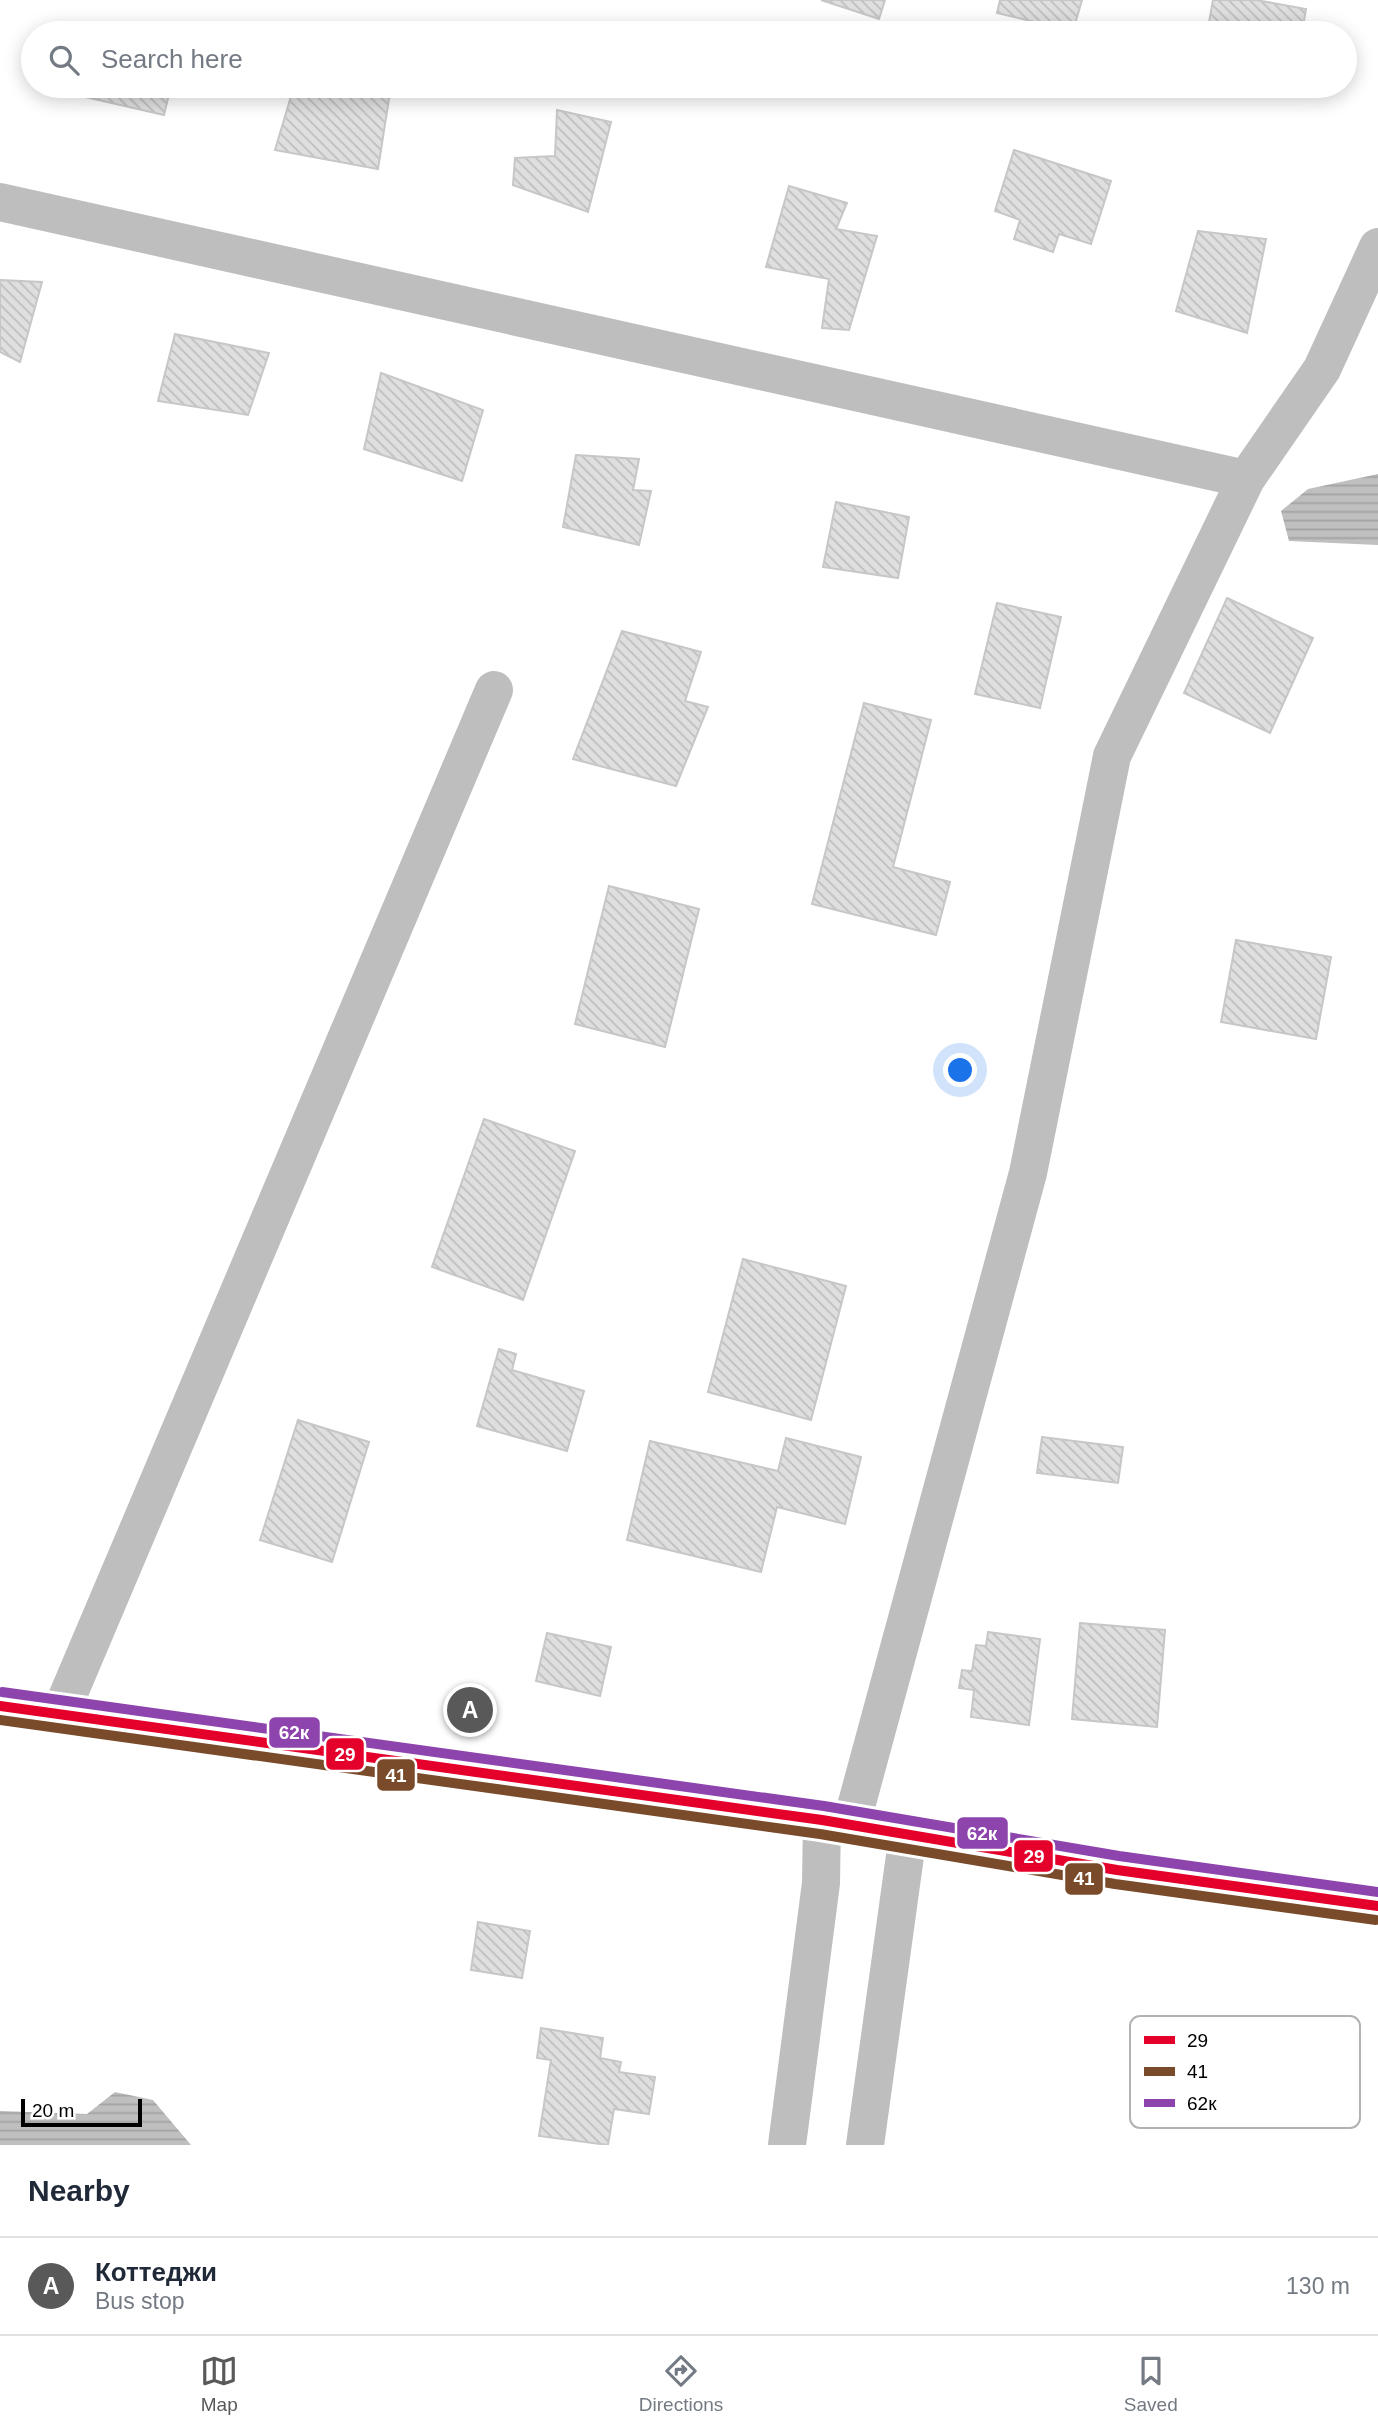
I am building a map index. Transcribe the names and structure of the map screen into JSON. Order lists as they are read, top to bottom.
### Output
{
  "lines": ["transit line 62к", "transit line 29", "transit line 41"],
  "legend": ["29", "41", "62к"],
  "scale_bar": "20 m",
  "page": {
    "search": "Search here",
    "pins": "A",
    "scale": "20 m",
    "heading": "Nearby",
    "list": [
      {
        "mark": "A",
        "name": "Коттеджи",
        "note": "Bus stop",
        "value": "130 m"
      }
    ],
    "nav": ["Map", "Directions", "Saved"]
  }
}
